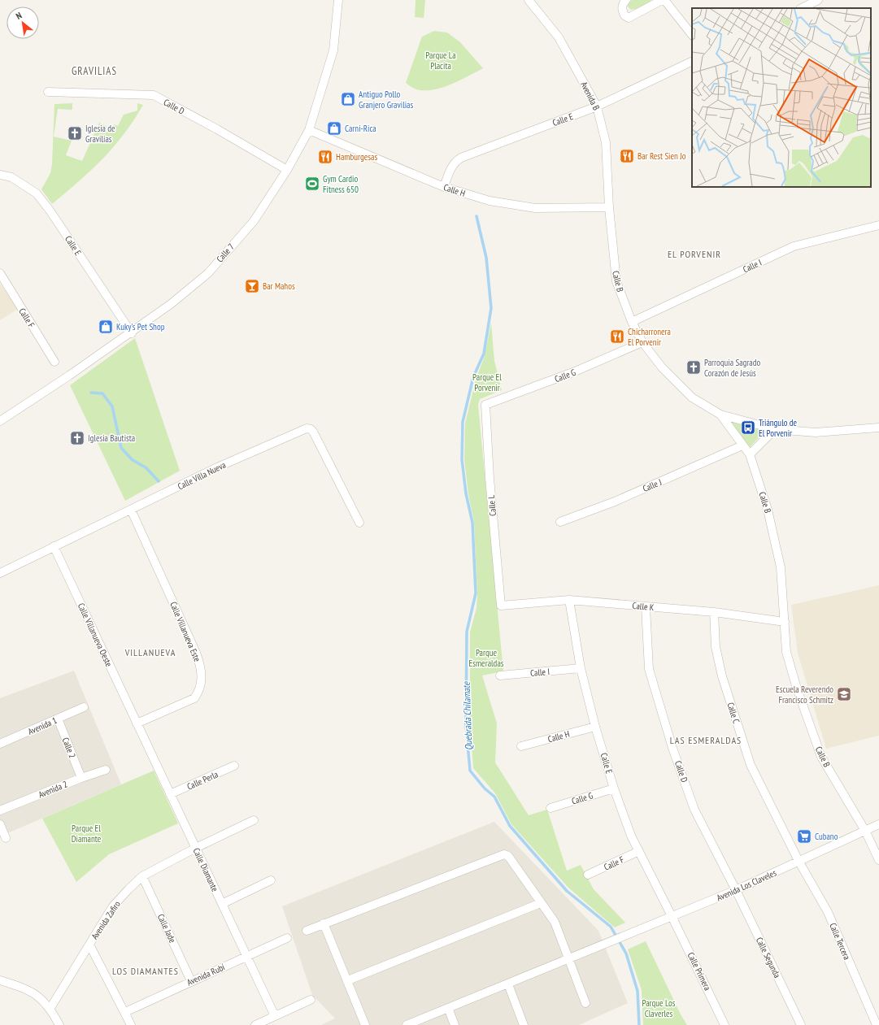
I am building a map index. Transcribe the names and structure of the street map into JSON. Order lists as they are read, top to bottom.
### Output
{
  "streets": {
    "street": [
      "Avenida B",
      "Calle D",
      "Calle E",
      "Calle H",
      "Calle 7",
      "Calle I",
      "Calle B",
      "Calle F",
      "Calle G",
      "Calle Villa Nueva",
      "Calle J",
      "Calle L",
      "Calle K",
      "Calle Villanueva Este",
      "Calle Villanueva Oeste",
      "Calle C",
      "Avenida 1",
      "Calle 2",
      "Calle Perla",
      "Avenida 2",
      "Calle Diamante",
      "Avenida Los Claveles",
      "Avenida Zafiro",
      "Calle Jade",
      "Calle Tercera",
      "Calle Segunda",
      "Calle Primera",
      "Avenida Rubí"
    ]
  },
  "crossings": [
    ["Avenida B", "Calle E"],
    ["Avenida B", "Calle H"],
    ["Avenida B", "Calle B"],
    ["Calle D", "Calle 7"],
    ["Calle D", "Calle K"],
    ["Calle D", "Avenida Los Claveles"],
    ["Calle D", "Calle Segunda"],
    ["Calle E", "Calle H"],
    ["Calle E", "Calle 7"],
    ["Calle E", "Calle I"],
    ["Calle E", "Calle F"],
    ["Calle E", "Calle G"],
    ["Calle E", "Calle K"],
    ["Calle E", "Avenida Los Claveles"],
    ["Calle E", "Calle Primera"],
    ["Calle H", "Calle 7"],
    ["Calle H", "Calle B"],
    ["Calle I", "Calle B"],
    ["Calle B", "Calle G"],
    ["Calle B", "Calle J"],
    ["Calle B", "Calle K"],
    ["Calle B", "Avenida Los Claveles"],
    ["Calle G", "Calle L"],
    ["Calle Villa Nueva", "Calle Villanueva Este"],
    ["Calle Villa Nueva", "Calle Villanueva Oeste"],
    ["Calle L", "Calle K"],
    ["Calle K", "Calle C"],
    ["Calle Villanueva Este", "Calle Villanueva Oeste"],
    ["Calle Villanueva Este", "Calle Diamante"],
    ["Calle Villanueva Oeste", "Calle Diamante"],
    ["Calle C", "Avenida Los Claveles"],
    ["Calle C", "Calle Tercera"],
    ["Avenida 1", "Calle 2"],
    ["Calle 2", "Avenida 2"],
    ["Calle Perla", "Calle Diamante"],
    ["Calle Diamante", "Avenida Zafiro"],
    ["Calle Diamante", "Avenida Rubí"],
    ["Avenida Los Claveles", "Calle Tercera"],
    ["Avenida Los Claveles", "Calle Segunda"],
    ["Avenida Los Claveles", "Calle Primera"],
    ["Avenida Zafiro", "Calle Jade"],
    ["Calle Jade", "Avenida Rubí"]
  ],
  "districts": [
    "GRAVILIAS",
    "EL PORVENIR",
    "VILLANUEVA",
    "LAS ESMERALDAS",
    "LOS DIAMANTES"
  ],
  "water": ["Quebrada Chilamate"],
  "parks": [
    "Parque La Placita",
    "Parque El Porvenir",
    "Parque Esmeraldas",
    "Parque El Diamante",
    "Parque Los Claverles"
  ],
  "places": {
    "shop": ["Antiguo Pollo Granjero Gravilias", "Carni-Rica", "Kuky's Pet Shop"],
    "church": ["Iglesia de Gravilias", "Parroquia Sagrado Corazón de Jesús", "Iglesia Bautista"],
    "restaurant": ["Bar Rest Sien Jo", "Hamburgesas", "Chicharronera El Porvenir"],
    "sports": ["Gym Cardio Fitness 650"],
    "bar": ["Bar Mahos"],
    "bus stop": ["Triángulo de El Porvenir"],
    "school or university": ["Escuela Reverendo Francisco Schmitz"],
    "supermarket": ["Cubano"]
  },
  "north": "top left"
}
